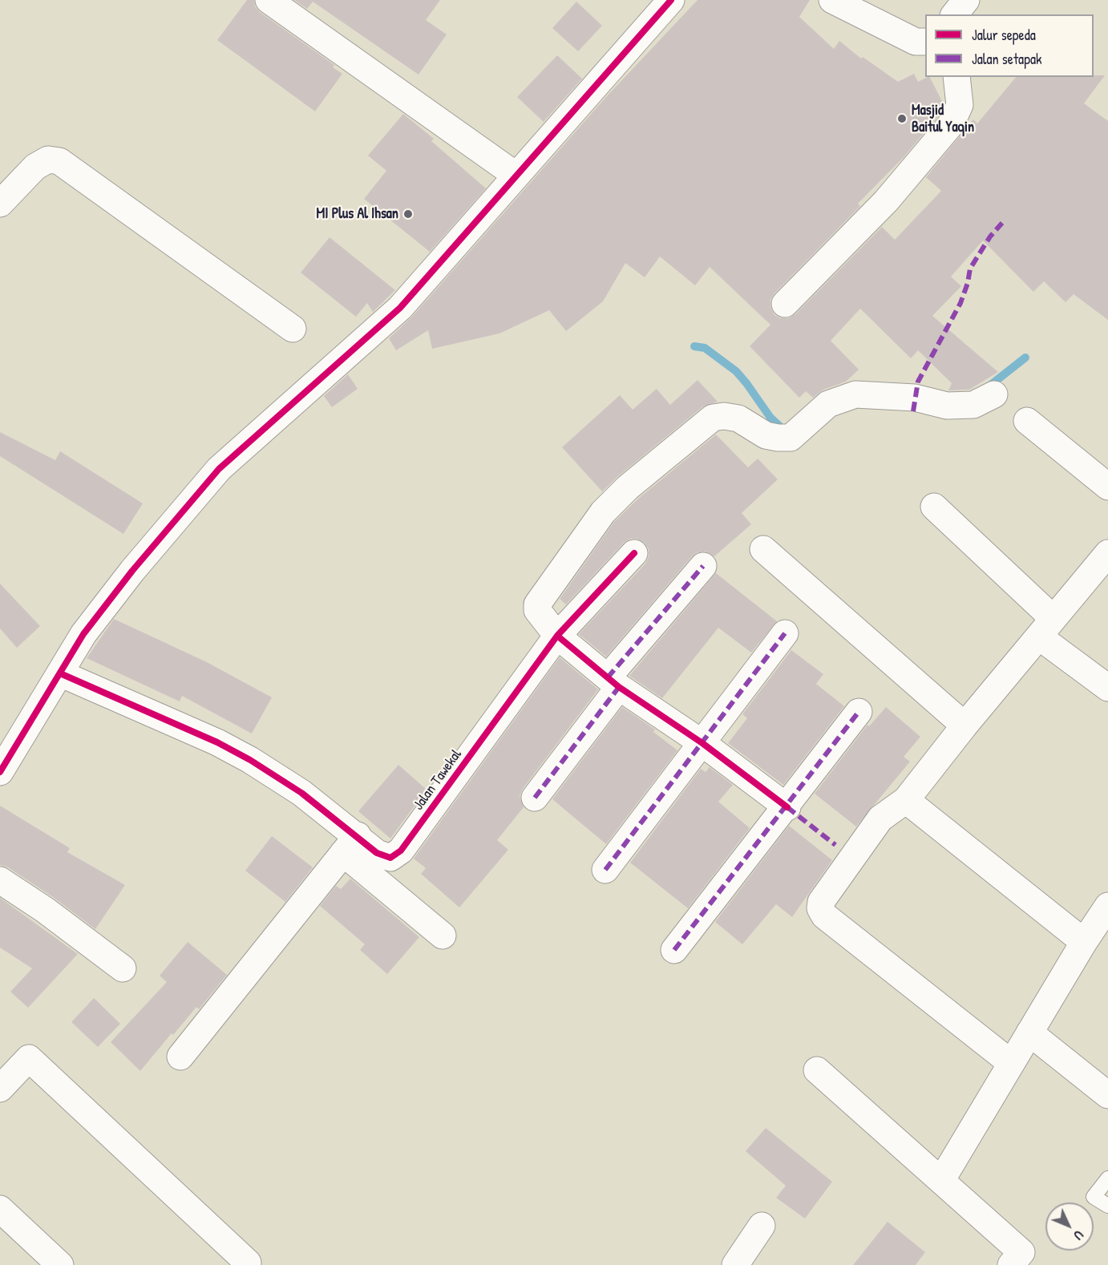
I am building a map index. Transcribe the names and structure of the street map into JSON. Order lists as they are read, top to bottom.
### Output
{
  "streets": {
    "street": ["Jalan Tawekal"]
  },
  "places": ["Masjid Baitul Yaqin", "MI Plus Al Ihsan"],
  "legend": ["Jalur sepeda", "Jalan setapak"],
  "north": "bottom right"
}
